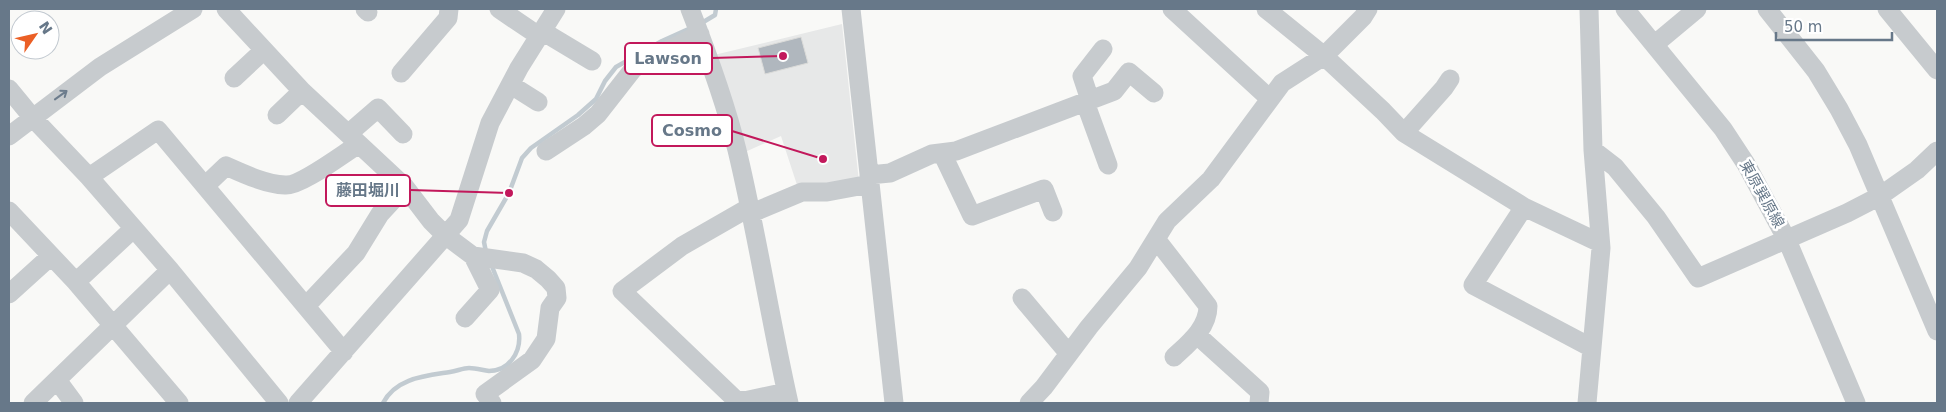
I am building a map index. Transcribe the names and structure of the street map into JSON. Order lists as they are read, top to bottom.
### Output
{
  "streets": {
    "street": ["東原巽原線"]
  },
  "places": ["Lawson", "Cosmo", "藤田堀川"],
  "scale_bar": "50 m",
  "north": "top right"
}
